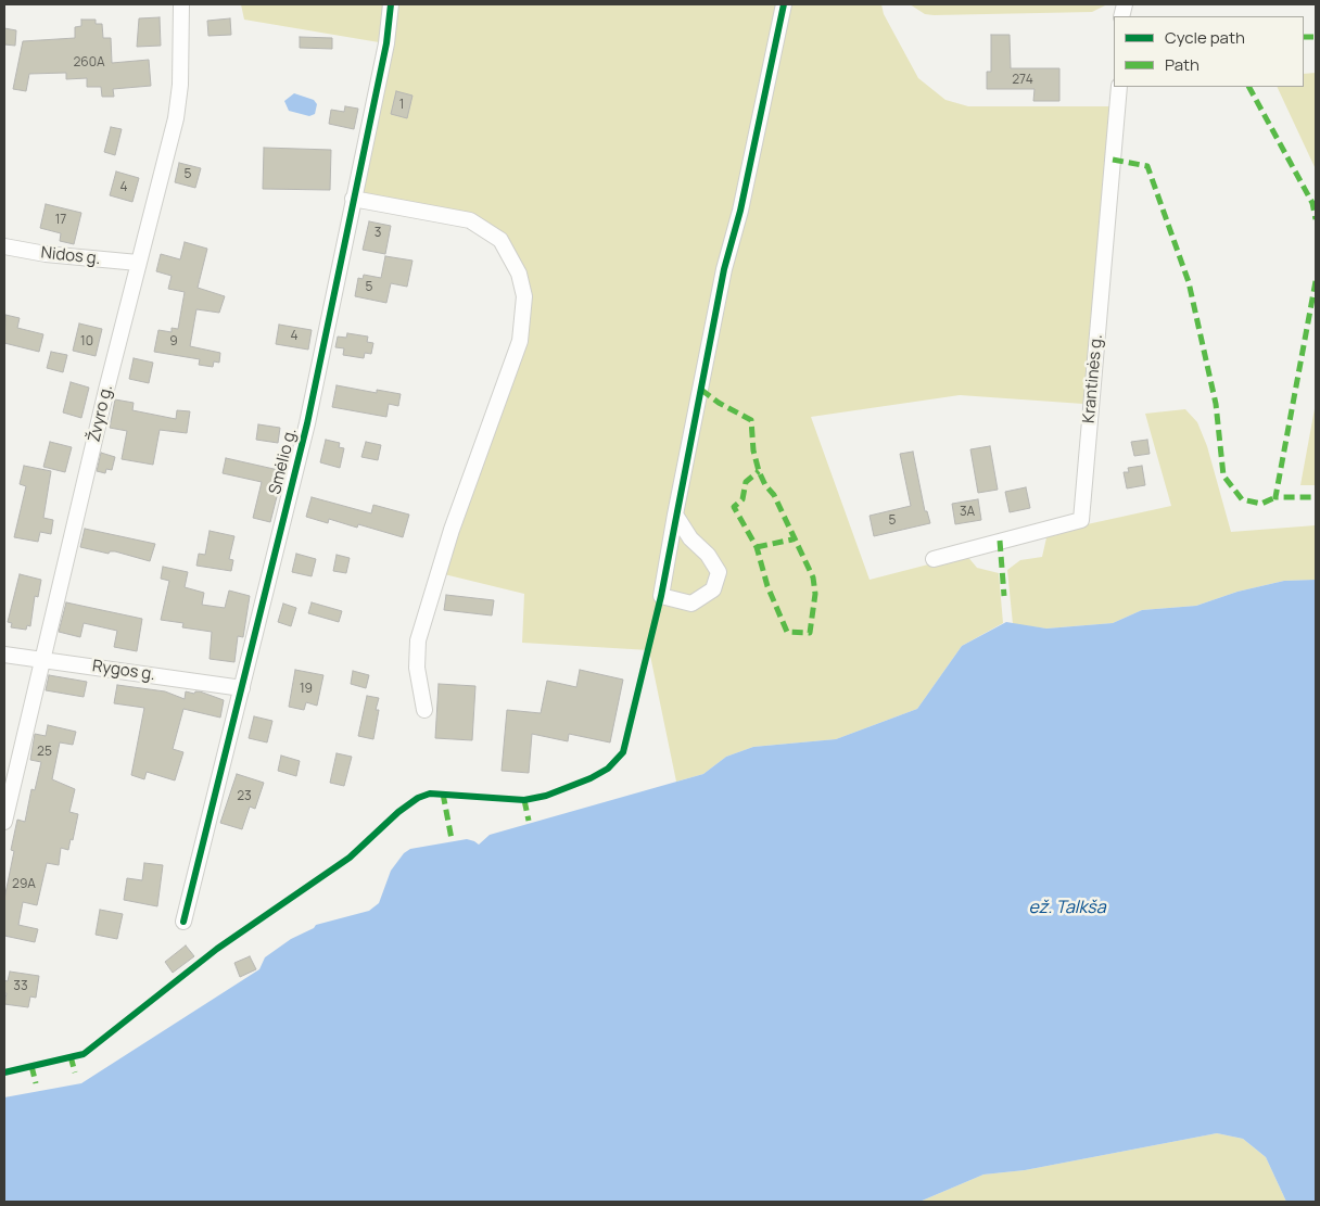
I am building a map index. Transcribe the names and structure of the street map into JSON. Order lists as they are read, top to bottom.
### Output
{
  "streets": {
    "street": [
      "Nidos g.",
      "Krantinės g.",
      "Žvyro g.",
      "Smėlio g.",
      "Rygos g."
    ]
  },
  "crossings": [
    ["Nidos g.", "Žvyro g."],
    ["Žvyro g.", "Rygos g."],
    ["Smėlio g.", "Rygos g."]
  ],
  "water": ["ež. Talkša"],
  "house_numbers": [
    "260A",
    "274",
    "1",
    "5",
    "4",
    "17",
    "3",
    "5",
    "4",
    "10",
    "9",
    "3A",
    "5",
    "19",
    "25",
    "23",
    "29A",
    "33"
  ],
  "legend": ["Cycle path", "Path"]
}
